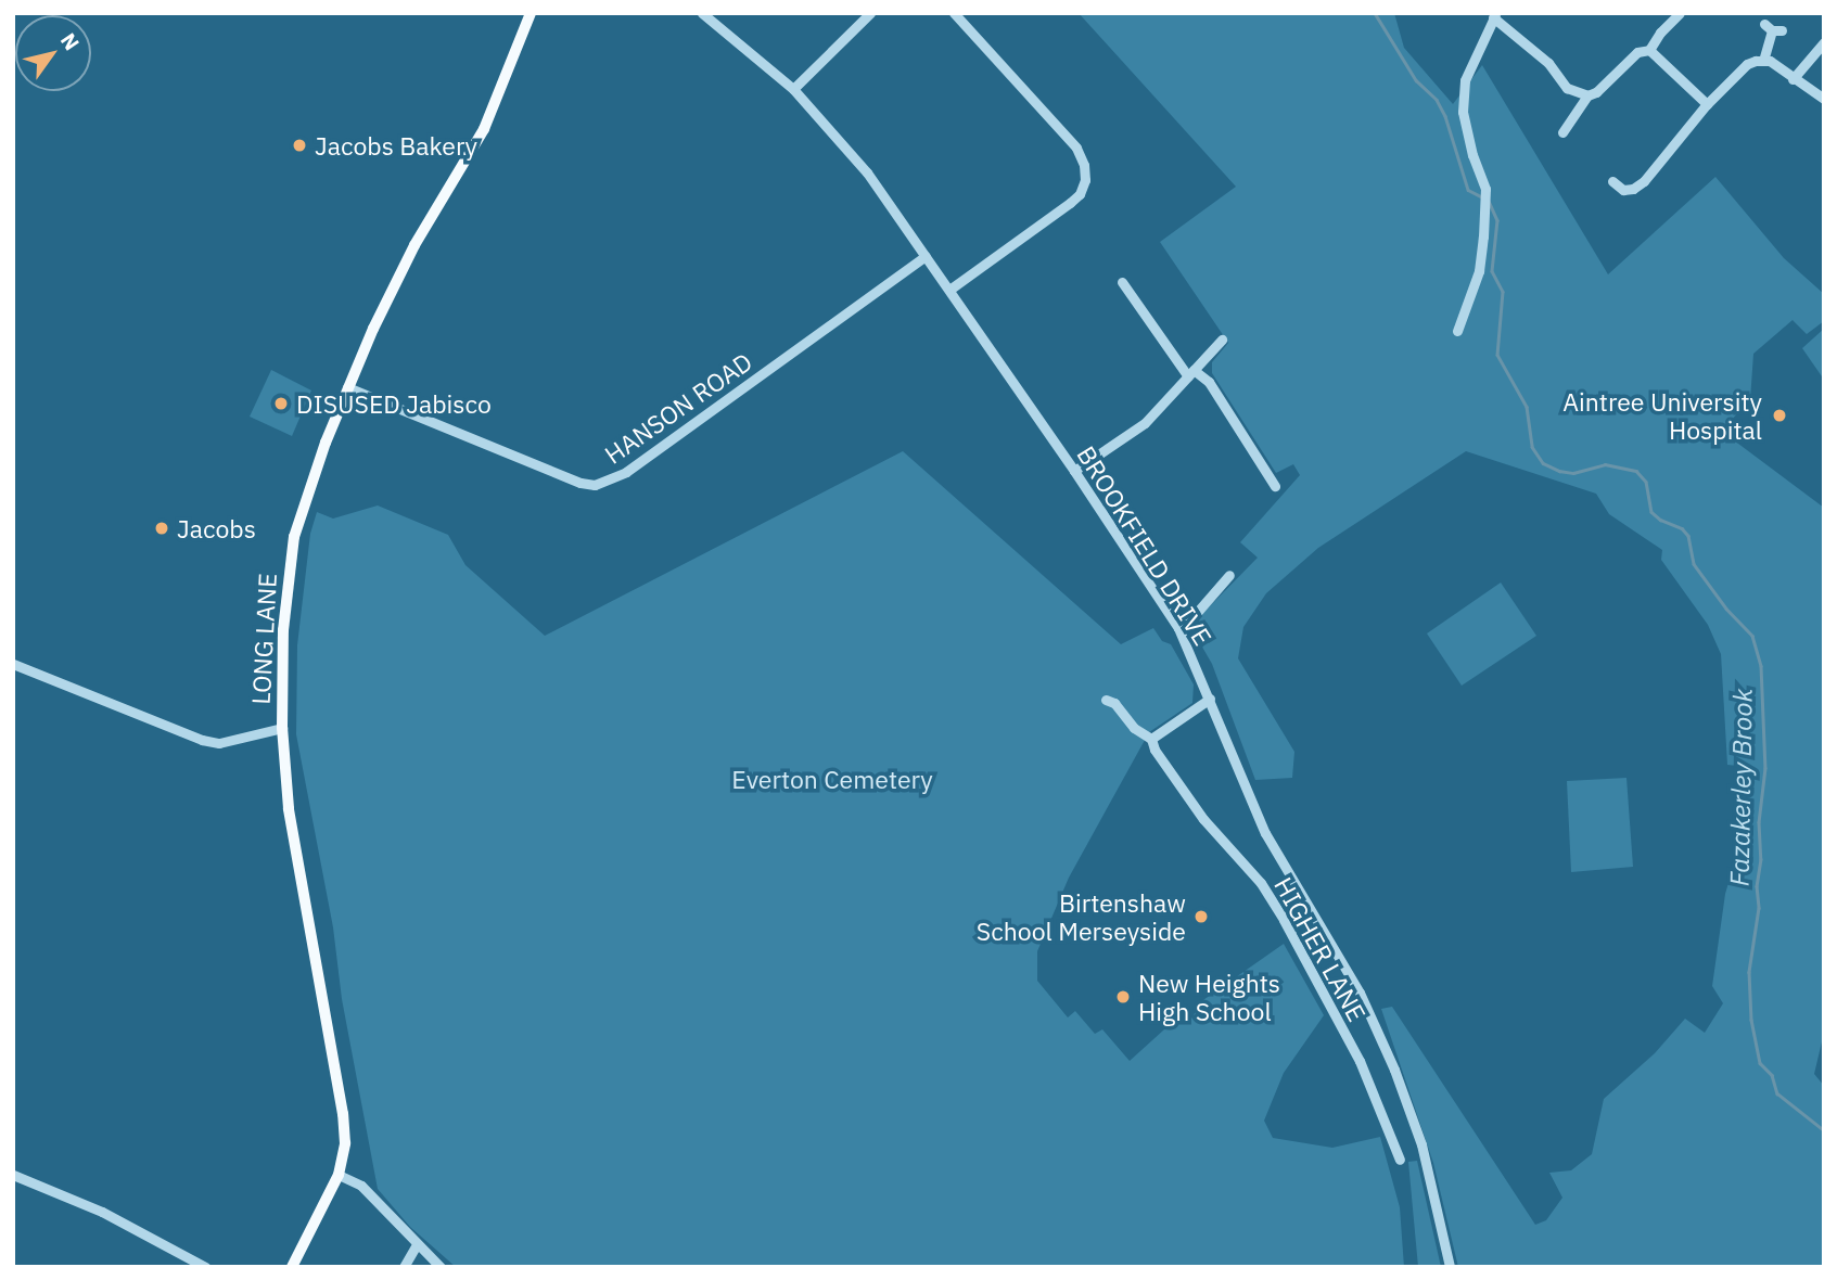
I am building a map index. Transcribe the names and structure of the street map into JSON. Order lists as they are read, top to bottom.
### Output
{
  "streets": {
    "main road": ["LONG LANE"],
    "street": ["HANSON ROAD", "BROOKFIELD DRIVE", "HIGHER LANE"]
  },
  "crossings": [
    ["HANSON ROAD", "BROOKFIELD DRIVE"],
    ["HANSON ROAD", "LONG LANE"]
  ],
  "water": ["Fazakerley Brook"],
  "parks": ["Everton Cemetery"],
  "places": [
    "Jacobs Bakery",
    "DISUSED Jabisco",
    "Aintree University Hospital",
    "Jacobs",
    "Birtenshaw School Merseyside",
    "New Heights High School"
  ],
  "north": "top right"
}
